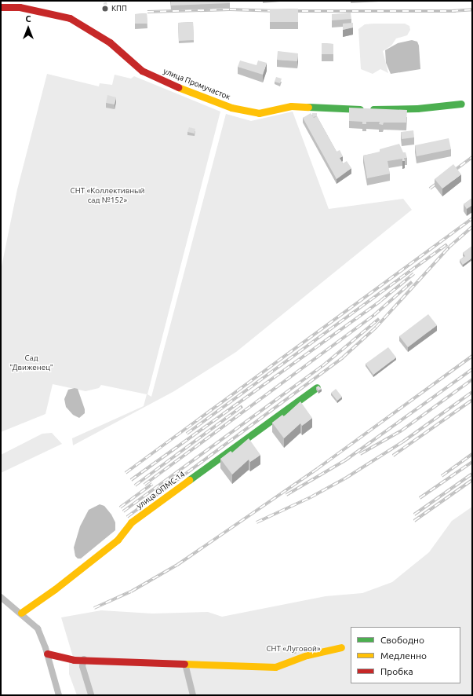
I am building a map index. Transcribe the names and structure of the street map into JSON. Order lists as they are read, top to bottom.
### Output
{
  "streets": {
    "street": ["улица Промучасток", "улица ОПМС-14"]
  },
  "parks": ["СНТ «Коллективный сад №152»", "Сад \"Движенец\"", "СНТ «Луговой»"],
  "places": ["КПП"],
  "legend": ["Свободно", "Медленно", "Пробка"],
  "north": "top"
}
